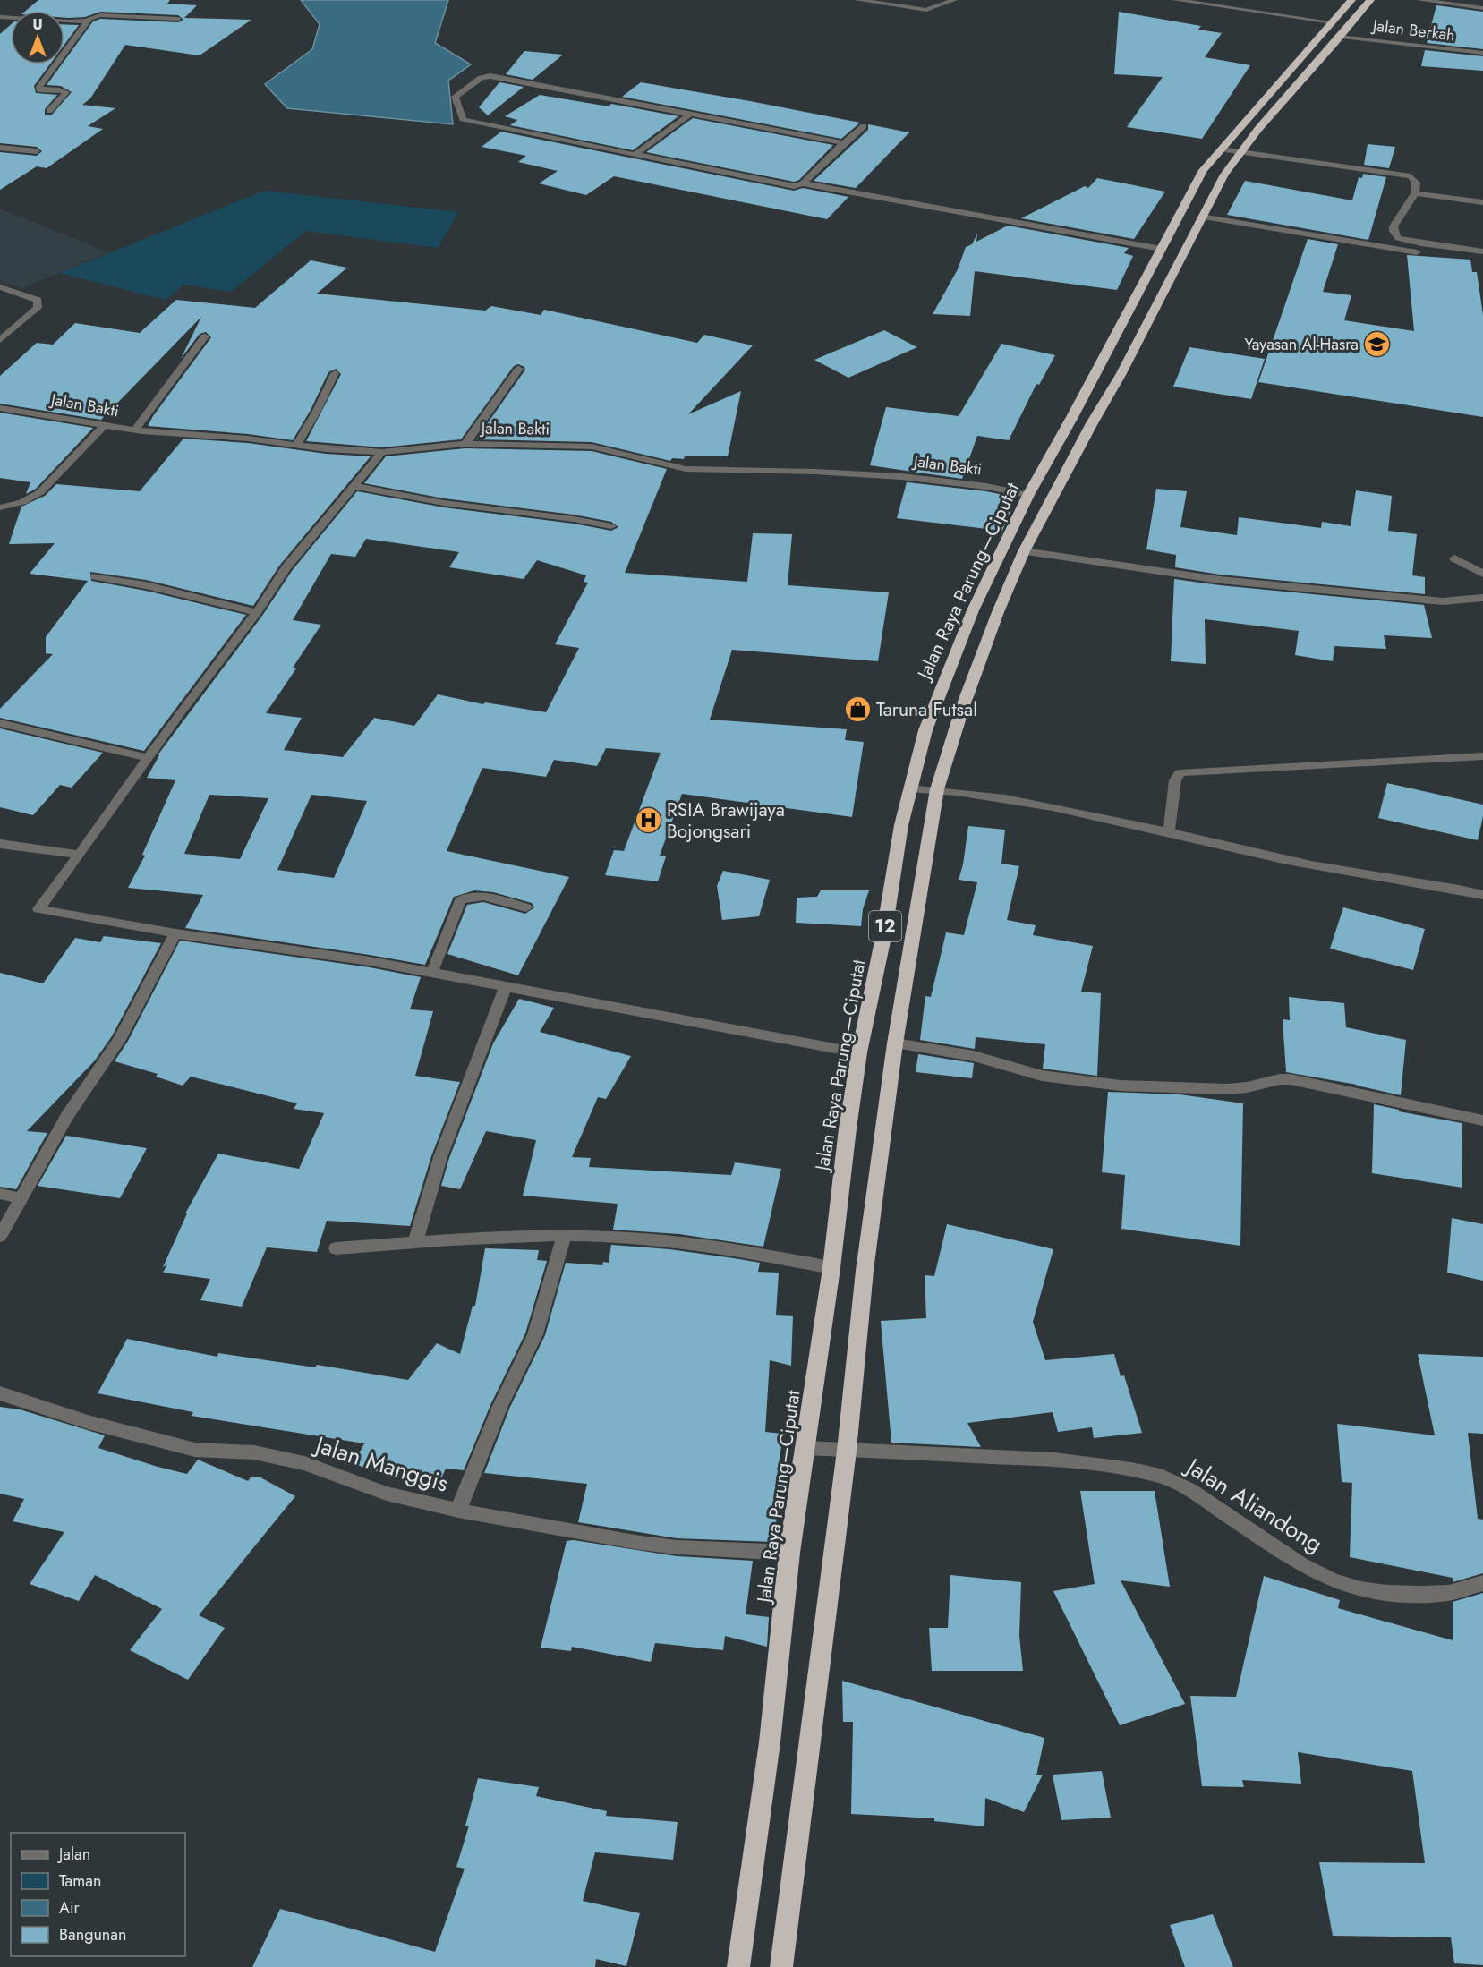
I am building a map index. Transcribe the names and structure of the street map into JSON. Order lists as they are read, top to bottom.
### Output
{
  "streets": {
    "highway": ["Jalan Raya Parung—Ciputat", "12"],
    "street": [
      "Jalan Berkah",
      "Jalan Bakti",
      "Jalan Manggis",
      "Jalan Aliandong"
    ]
  },
  "crossings": [
    ["Jalan Berkah", "Jalan Raya Parung—Ciputat"],
    ["Jalan Bakti", "Jalan Raya Parung—Ciputat"],
    ["Jalan Raya Parung—Ciputat", "Jalan Manggis"],
    ["Jalan Raya Parung—Ciputat", "Jalan Aliandong"]
  ],
  "places": {
    "school or university": ["Yayasan Al-Hasra"],
    "shop": ["Taruna Futsal"],
    "hospital": ["RSIA Brawijaya Bojongsari"]
  },
  "legend": [
    "Jalan",
    "Taman",
    "Air",
    "Bangunan"
  ],
  "north": "top"
}
